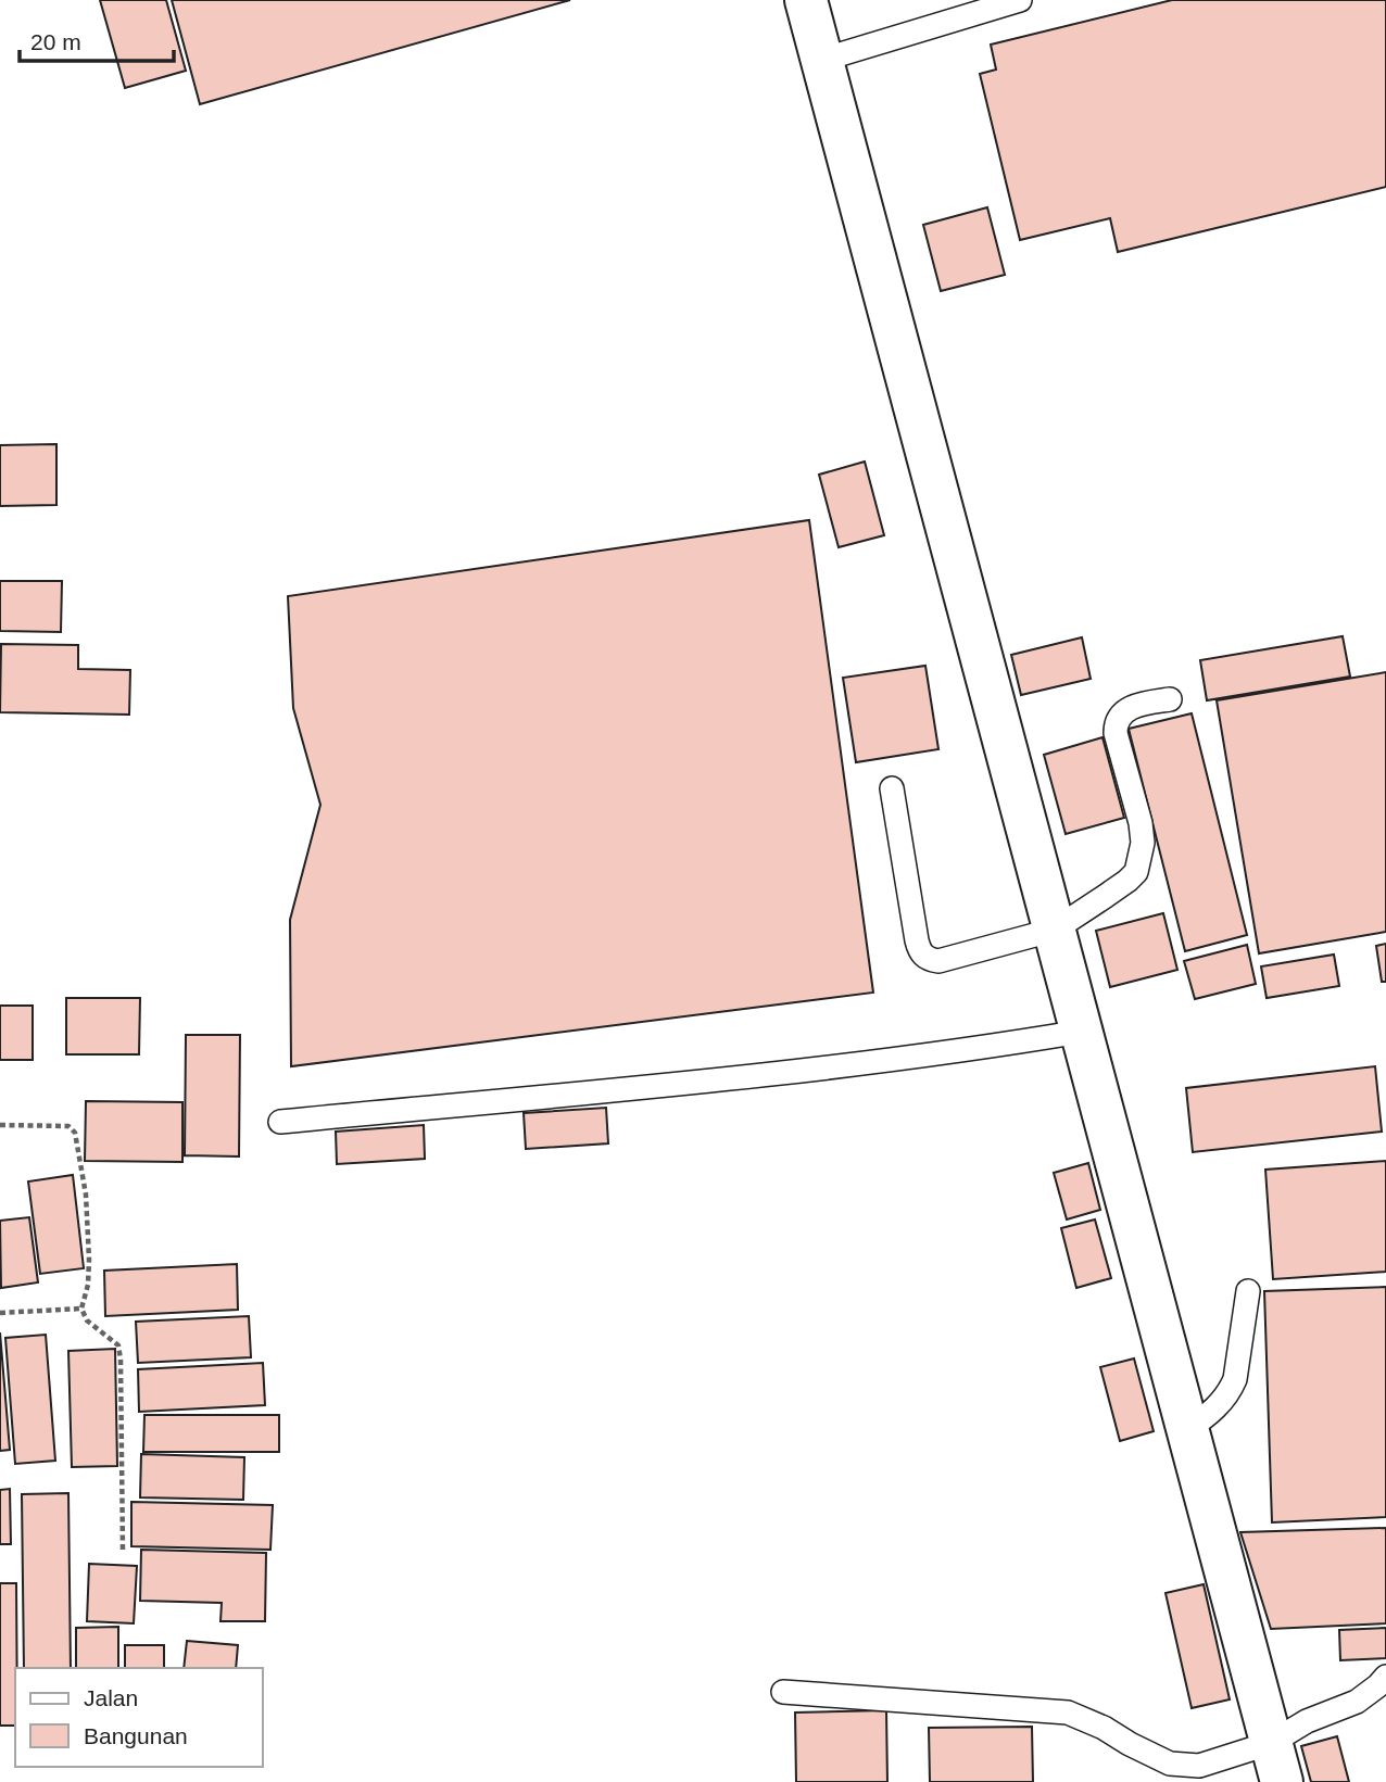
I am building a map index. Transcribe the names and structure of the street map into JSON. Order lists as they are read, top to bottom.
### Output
{
  "legend": ["Jalan", "Bangunan"],
  "scale_bar": "20 m"
}
